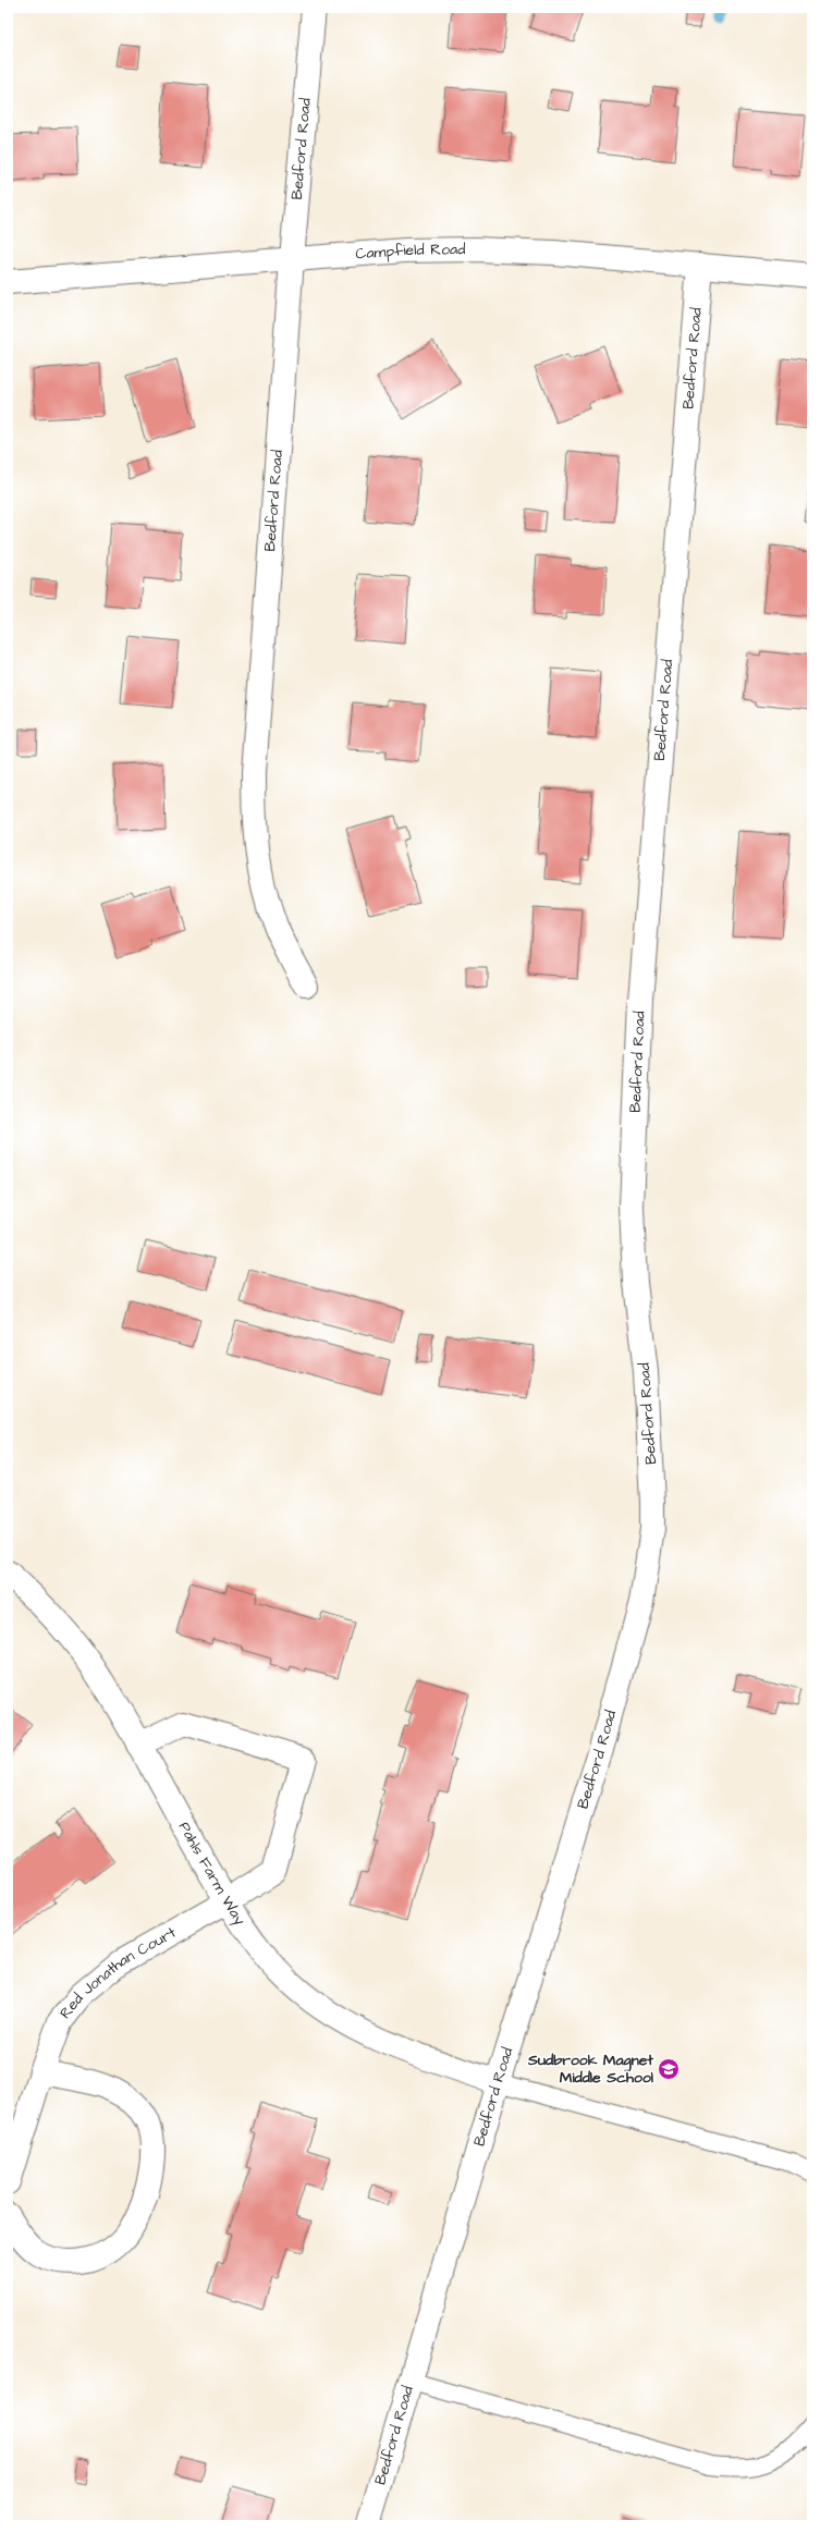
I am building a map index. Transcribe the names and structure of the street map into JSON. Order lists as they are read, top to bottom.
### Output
{
  "streets": {
    "street": [
      "Bedford Road",
      "Campfield Road",
      "Pahls Farm Way",
      "Red Jonathan Court"
    ]
  },
  "crossings": [
    ["Bedford Road", "Campfield Road"],
    ["Bedford Road", "Pahls Farm Way"],
    ["Pahls Farm Way", "Red Jonathan Court"]
  ],
  "places": {
    "school or university": ["Sudbrook Magnet Middle School"]
  }
}
